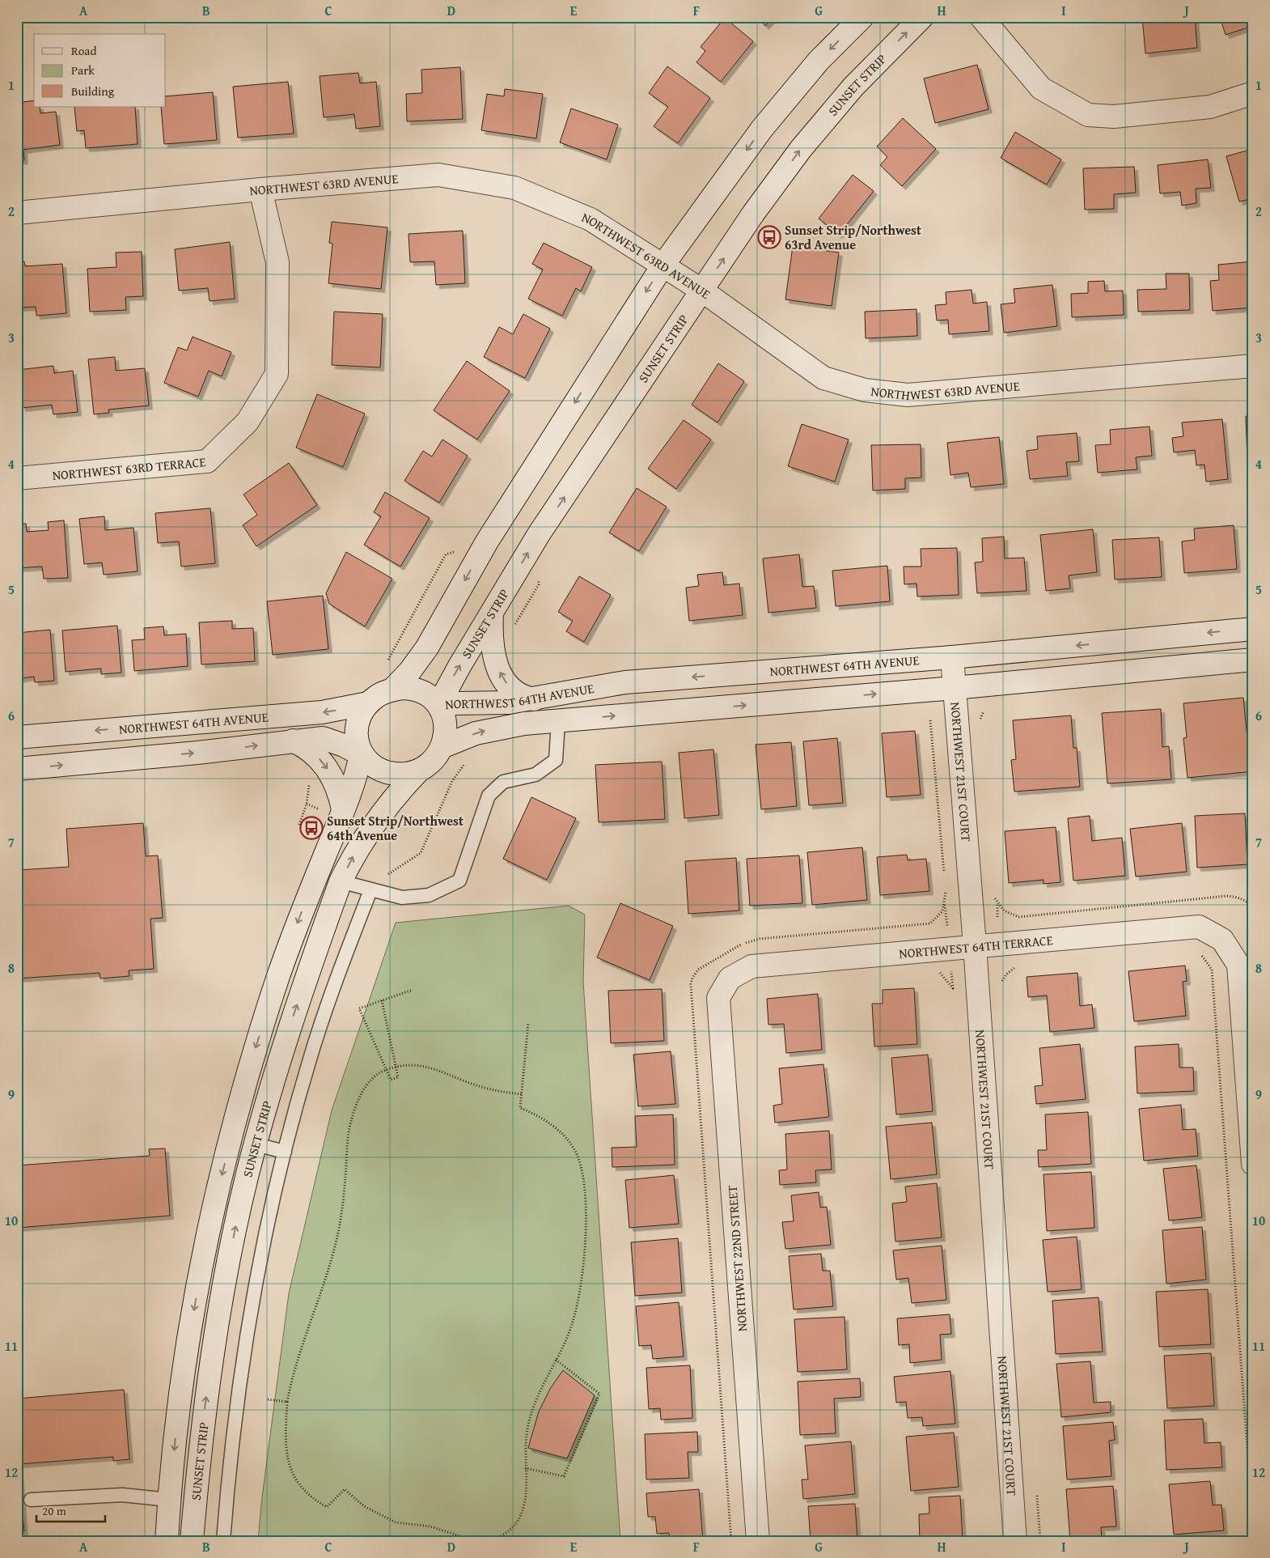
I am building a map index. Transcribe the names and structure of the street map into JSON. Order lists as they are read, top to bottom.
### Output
{
  "streets": {
    "street": [
      "SUNSET STRIP",
      "NORTHWEST 63RD AVENUE",
      "NORTHWEST 63RD TERRACE",
      "NORTHWEST 64TH AVENUE",
      "NORTHWEST 21ST COURT",
      "NORTHWEST 64TH TERRACE",
      "NORTHWEST 22ND STREET"
    ]
  },
  "crossings": [
    ["SUNSET STRIP", "NORTHWEST 63RD AVENUE"],
    ["SUNSET STRIP", "NORTHWEST 64TH AVENUE"],
    ["NORTHWEST 63RD AVENUE", "NORTHWEST 63RD TERRACE"],
    ["NORTHWEST 64TH AVENUE", "NORTHWEST 21ST COURT"],
    ["NORTHWEST 21ST COURT", "NORTHWEST 64TH TERRACE"],
    ["NORTHWEST 64TH TERRACE", "NORTHWEST 22ND STREET"]
  ],
  "places": {
    "bus stop": ["Sunset Strip/Northwest 63rd Avenue", "Sunset Strip/Northwest 64th Avenue"]
  },
  "legend": ["Road", "Park", "Building"],
  "scale_bar": "20 m",
  "grid": {
    "columns": [
      "A",
      "B",
      "C",
      "D",
      "E",
      "F",
      "G",
      "H",
      "I",
      "J"
    ],
    "rows": [
      "1",
      "2",
      "3",
      "4",
      "5",
      "6",
      "7",
      "8",
      "9",
      "10",
      "11",
      "12"
    ]
  }
}
